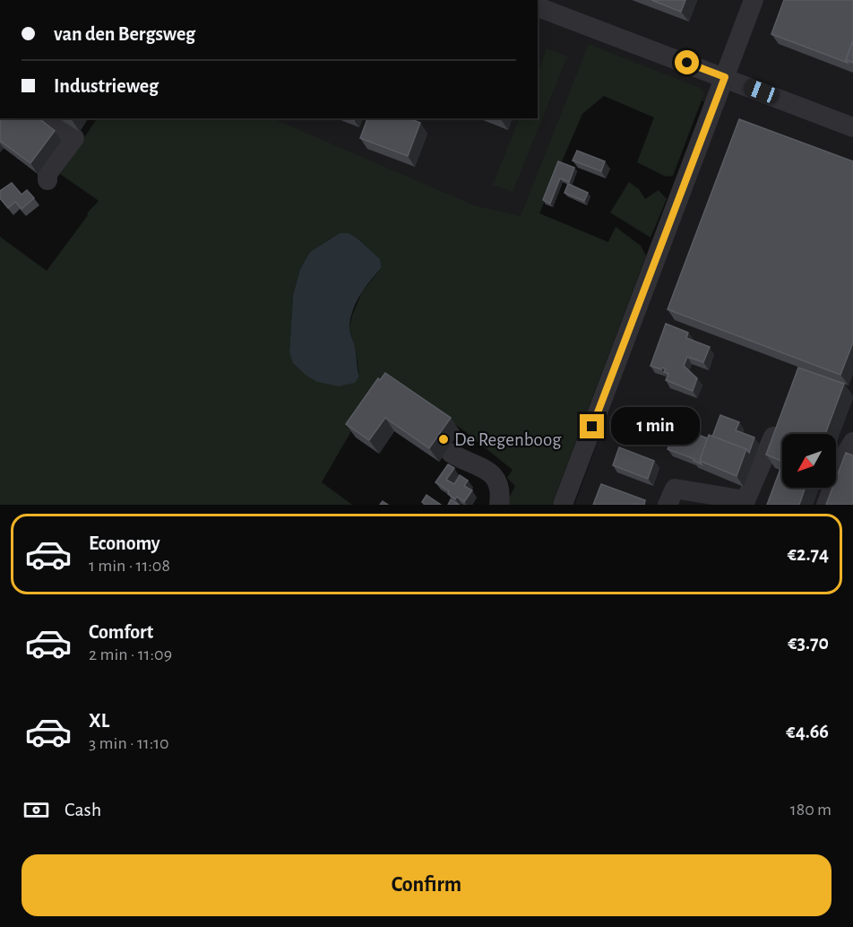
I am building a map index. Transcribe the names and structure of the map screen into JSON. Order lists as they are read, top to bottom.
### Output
{
  "places": ["De Regenboog"],
  "north": "bottom left",
  "page": {
    "banner": ["van den Bergsweg", "Industrieweg"],
    "bubble": "1 min",
    "list": [
      {
        "name": "Economy",
        "note": "1 min · 11:08",
        "value": "€2.74"
      },
      {
        "name": "Comfort",
        "note": "2 min · 11:09",
        "value": "€3.70"
      },
      {
        "name": "XL",
        "note": "3 min · 11:10",
        "value": "€4.66"
      }
    ],
    "pay": ["Cash", "180 m"],
    "buttons": "Confirm"
  }
}
